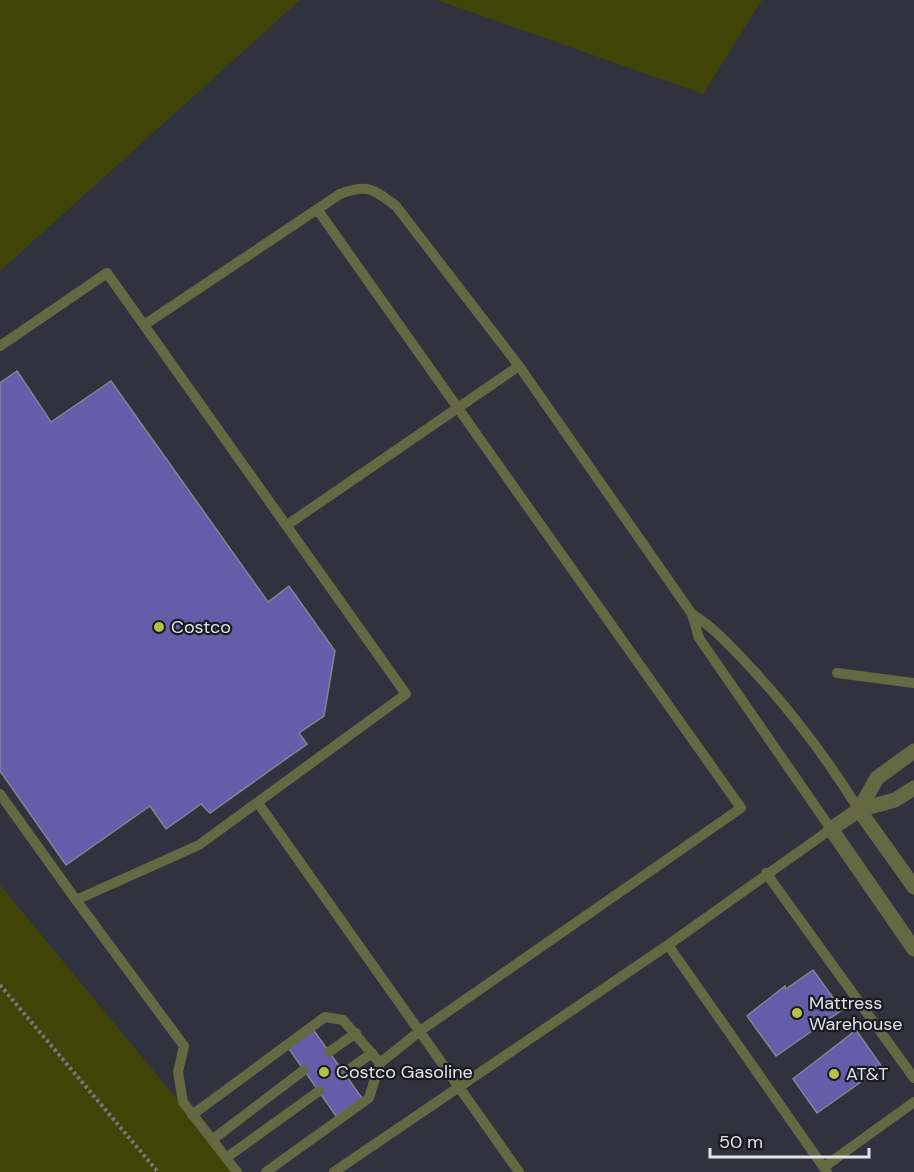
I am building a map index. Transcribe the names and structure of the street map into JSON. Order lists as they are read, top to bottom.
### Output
{
  "places": [
    "Costco",
    "Mattress Warehouse",
    "Costco Gasoline",
    "AT&T"
  ],
  "scale_bar": "50 m"
}
